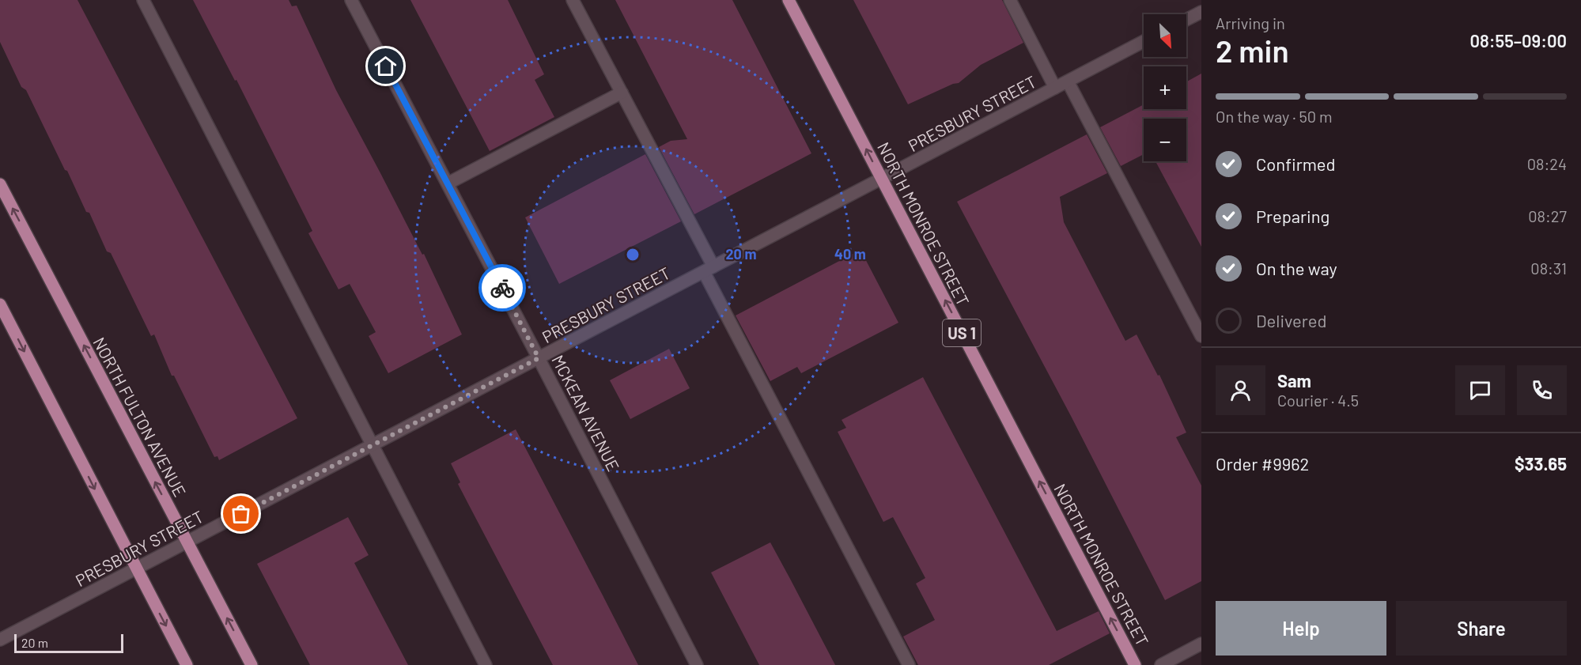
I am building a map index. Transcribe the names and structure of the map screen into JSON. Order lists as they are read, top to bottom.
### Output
{
  "streets": {
    "main road": ["NORTH MONROE STREET", "US 1", "NORTH FULTON AVENUE"],
    "street": ["PRESBURY STREET", "MCKEAN AVENUE"]
  },
  "crossings": [
    ["PRESBURY STREET", "NORTH MONROE STREET"],
    ["PRESBURY STREET", "MCKEAN AVENUE"],
    ["PRESBURY STREET", "NORTH FULTON AVENUE"]
  ],
  "one_way": ["NORTH MONROE STREET"],
  "scale_bar": "20 m",
  "north": "bottom right",
  "page": {
    "heading": ["2 min", "Arriving in", "08:55–09:00"],
    "panel": [
      "Sam",
      "Courier · 4.5",
      "Order #9962",
      "$33.65"
    ],
    "map_buttons": ["+", "−"],
    "bar": "On the way · 50 m",
    "list": [
      ["Confirmed", "08:24"],
      ["Preparing", "08:27"],
      ["On the way", "08:31"],
      "Delivered"
    ],
    "buttons": ["Help", "Share"],
    "scale": "20 m"
  },
  "rings": ["20 m", "40 m"]
}
